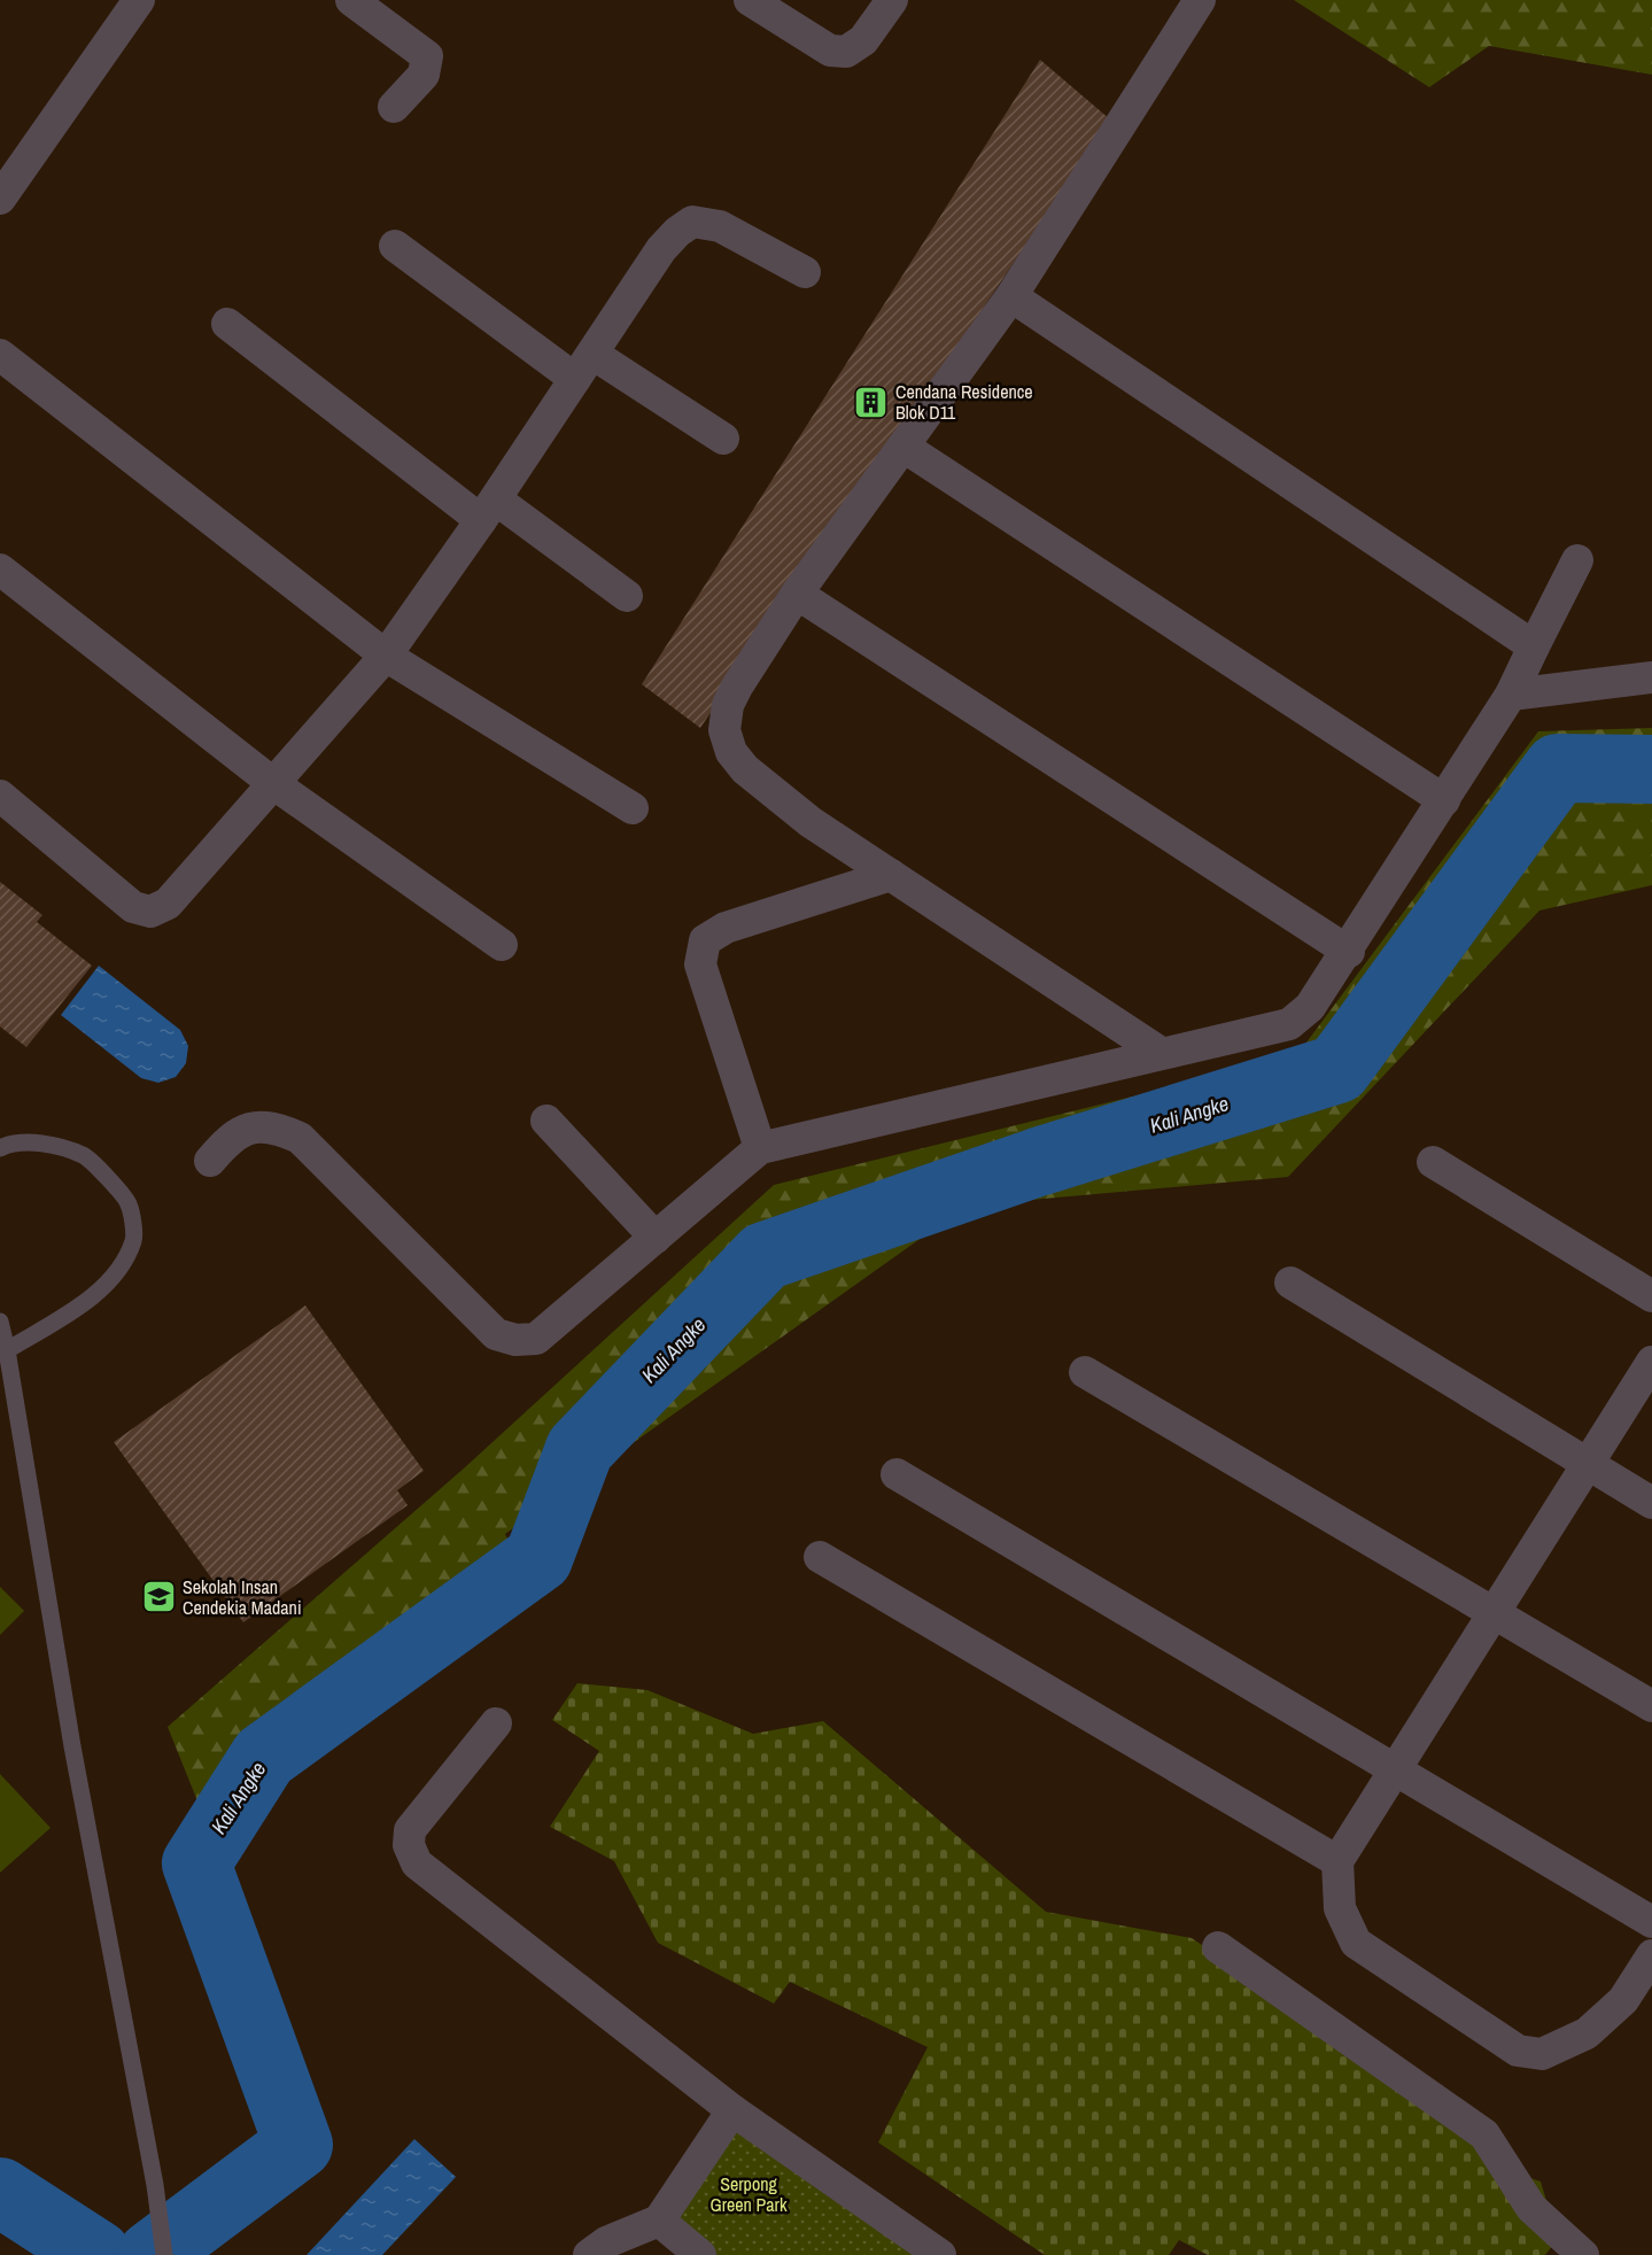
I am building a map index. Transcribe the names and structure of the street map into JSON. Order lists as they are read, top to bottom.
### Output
{
  "water": ["Kali Angke"],
  "parks": ["Serpong Green Park"],
  "places": {
    "building": ["Cendana Residence Blok D11"],
    "school or university": ["Sekolah Insan Cendekia Madani"]
  }
}
